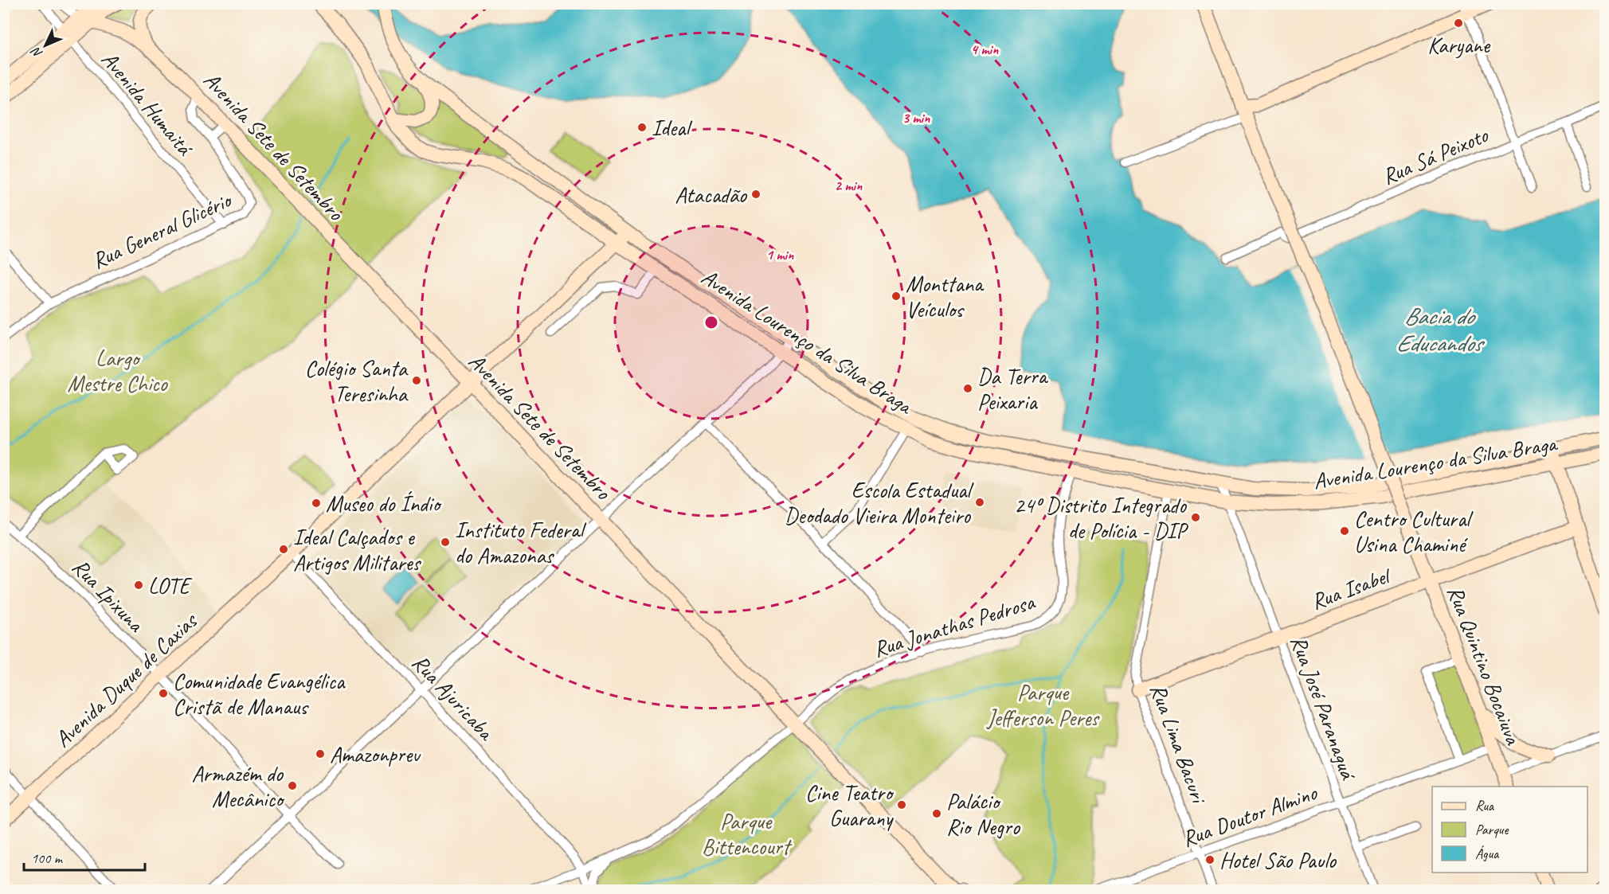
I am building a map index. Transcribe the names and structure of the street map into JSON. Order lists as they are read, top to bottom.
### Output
{
  "streets": {
    "street": [
      "Avenida Humaitá",
      "Avenida Sete de Setembro",
      "Rua Sá Peixoto",
      "Rua General Glicério",
      "Avenida Lourenço da Silva Braga",
      "Rua Isabel",
      "Rua Ipixuna",
      "Rua Jonathas Pedrosa",
      "Rua Quintino Bocaiuva",
      "Avenida Duque de Caxias",
      "Rua Ajuricaba",
      "Rua José Paranaguá",
      "Rua Lima Bacuri",
      "Rua Doutor Almino"
    ]
  },
  "crossings": [
    ["Avenida Humaitá", "Rua General Glicério"],
    ["Avenida Sete de Setembro", "Rua General Glicério"],
    ["Avenida Sete de Setembro", "Rua Jonathas Pedrosa"],
    ["Avenida Sete de Setembro", "Avenida Duque de Caxias"],
    ["Avenida Lourenço da Silva Braga", "Rua Jonathas Pedrosa"],
    ["Avenida Lourenço da Silva Braga", "Avenida Duque de Caxias"],
    ["Avenida Lourenço da Silva Braga", "Rua José Paranaguá"],
    ["Avenida Lourenço da Silva Braga", "Rua Lima Bacuri"],
    ["Rua Isabel", "Rua Quintino Bocaiuva"],
    ["Rua Isabel", "Rua José Paranaguá"],
    ["Rua Isabel", "Rua Lima Bacuri"],
    ["Rua Ipixuna", "Avenida Duque de Caxias"],
    ["Rua Jonathas Pedrosa", "Rua Ajuricaba"],
    ["Rua Quintino Bocaiuva", "Rua Doutor Almino"],
    ["Avenida Duque de Caxias", "Rua Ajuricaba"],
    ["Rua José Paranaguá", "Rua Doutor Almino"],
    ["Rua Lima Bacuri", "Rua Doutor Almino"]
  ],
  "water": ["Bacia do Educandos"],
  "parks": ["Largo Mestre Chico", "Parque Jefferson Peres", "Parque Bittencourt"],
  "places": [
    "Karyane",
    "Ideal",
    "Atacadão",
    "Monttana Veículos",
    "Colégio Santa Teresinha",
    "Da Terra Peixaria",
    "Escola Estadual Deodado Vieira Monteiro",
    "Museo do Índio",
    "24º Distrito Integrado de Polícia - DIP",
    "Centro Cultural Usina Chaminé",
    "Instituto Federal do Amazonas",
    "Ideal Calçados e Artigos Militares",
    "LOTE",
    "Comunidade Evangélica Cristã de Manaus",
    "Amazonprev",
    "Armazém do Mecânico",
    "Cine Teatro Guarany",
    "Palácio Rio Negro",
    "Hotel São Paulo"
  ],
  "legend": ["Rua", "Parque", "Água"],
  "scale_bar": "100 m",
  "north": "bottom left",
  "rings": [
    "4 min",
    "3 min",
    "2 min",
    "1 min"
  ]
}
